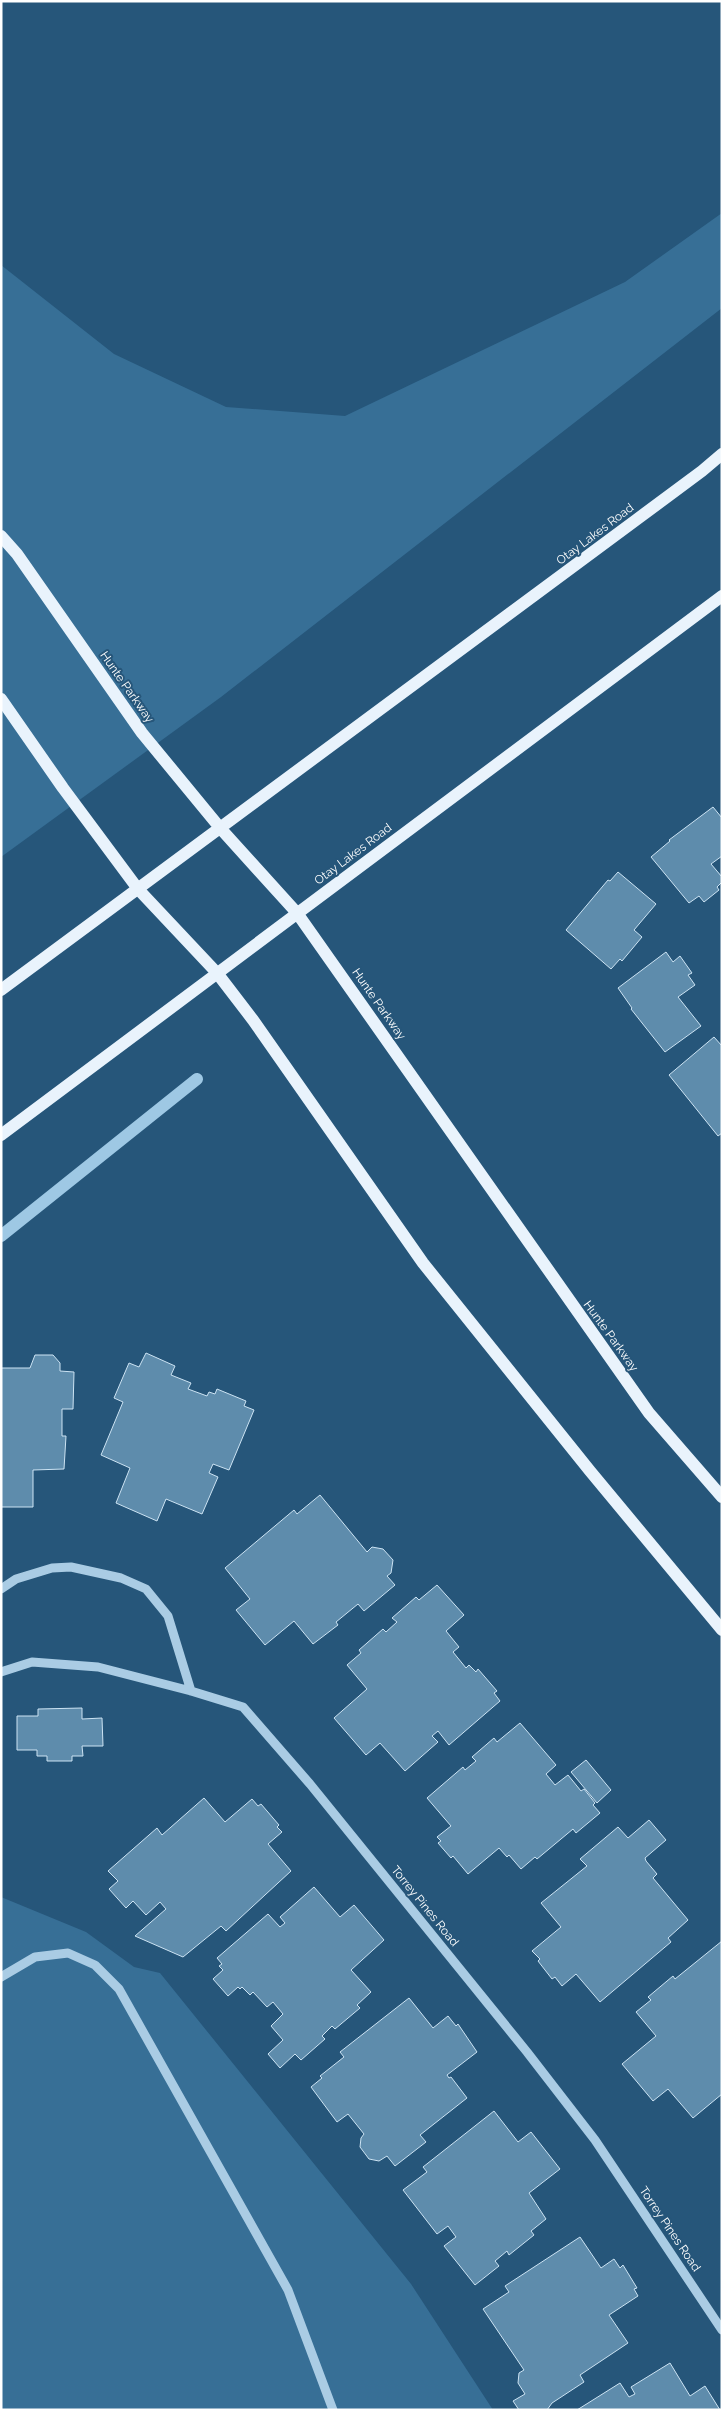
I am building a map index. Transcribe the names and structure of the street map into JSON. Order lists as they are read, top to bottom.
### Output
{
  "streets": {
    "main road": ["Otay Lakes Road", "Hunte Parkway"],
    "street": ["Torrey Pines Road"]
  },
  "crossings": [
    ["Otay Lakes Road", "Hunte Parkway"]
  ]
}
